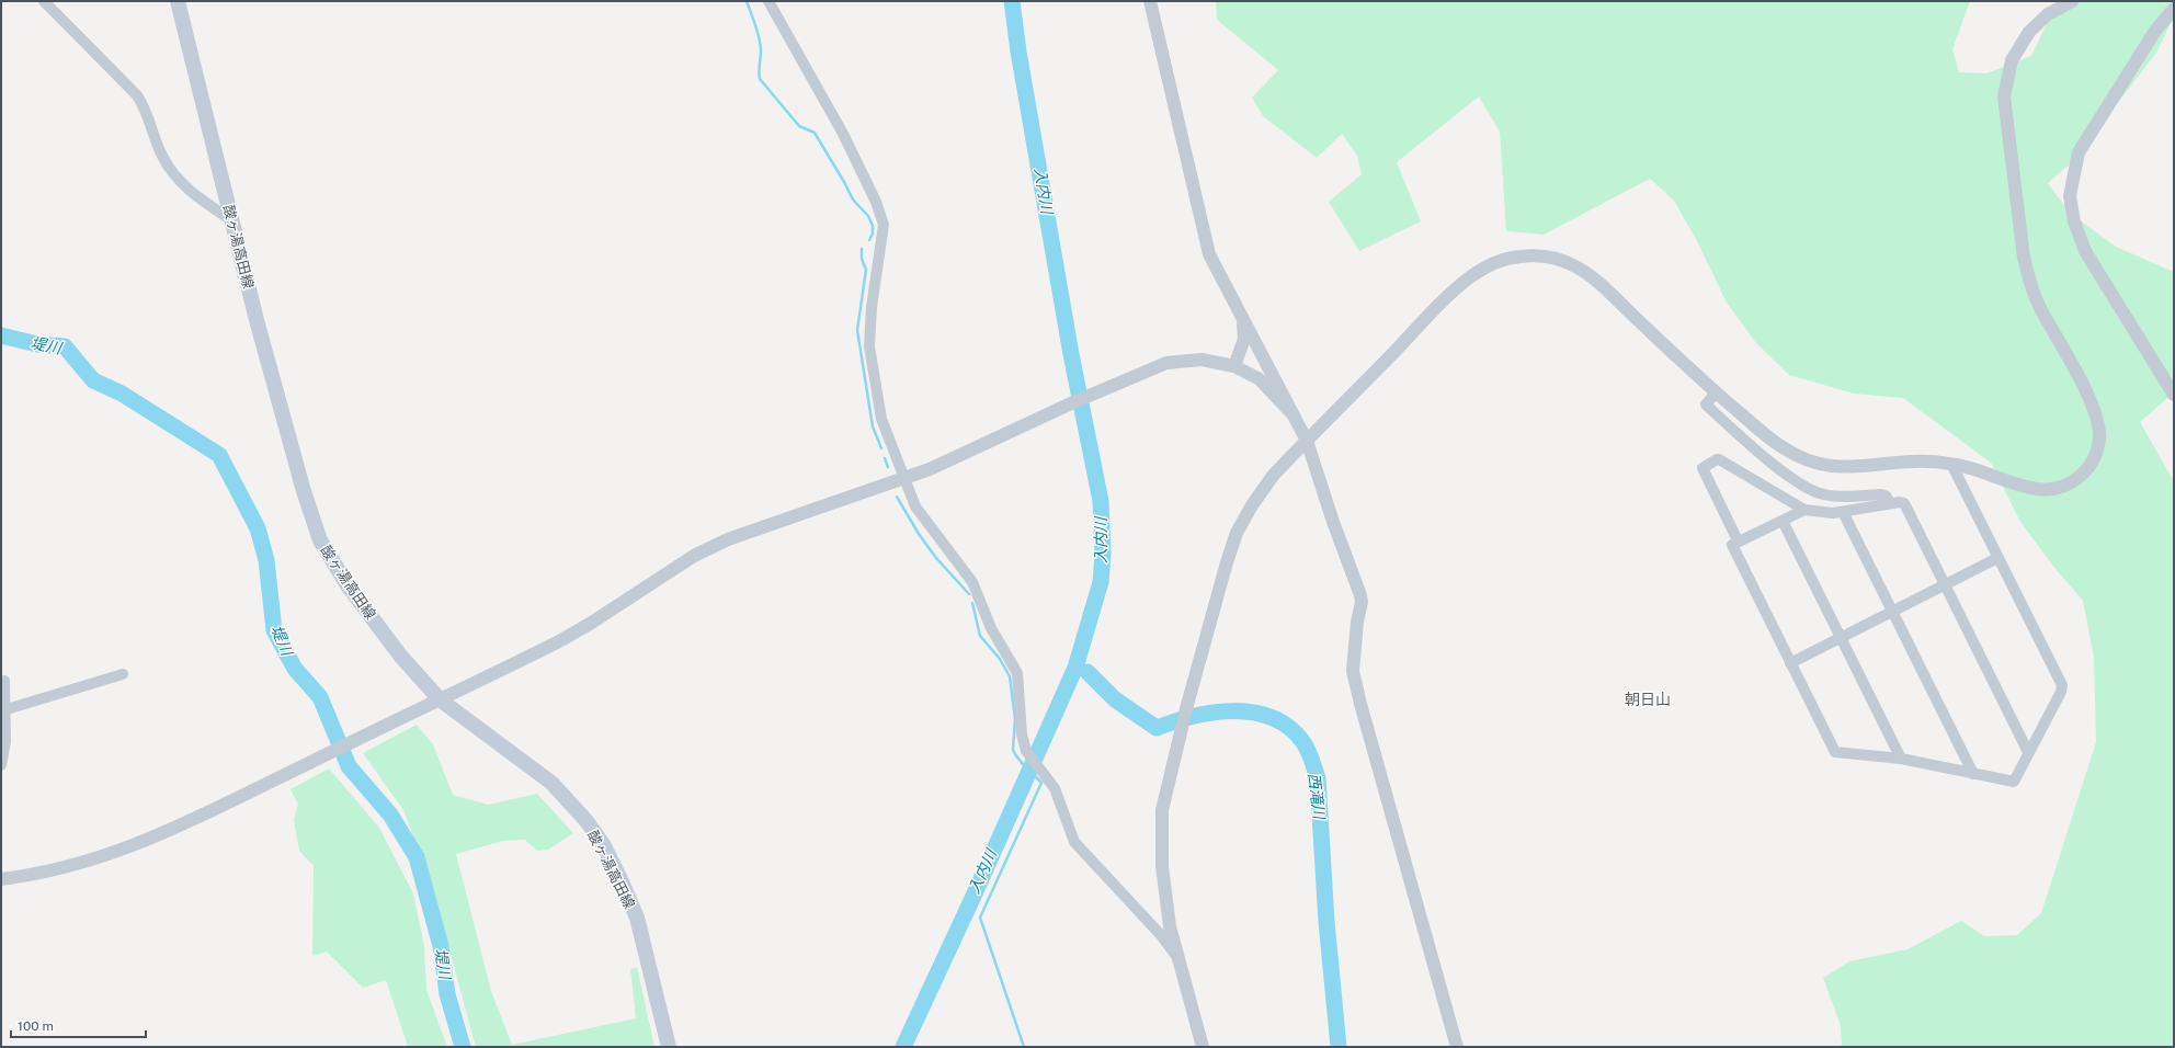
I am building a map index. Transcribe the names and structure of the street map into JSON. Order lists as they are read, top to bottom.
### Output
{
  "streets": {
    "main road": ["酸ヶ湯高田線"]
  },
  "districts": ["朝日山"],
  "water": ["入内川", "堤川", "西滝川"],
  "scale_bar": "100 m"
}
